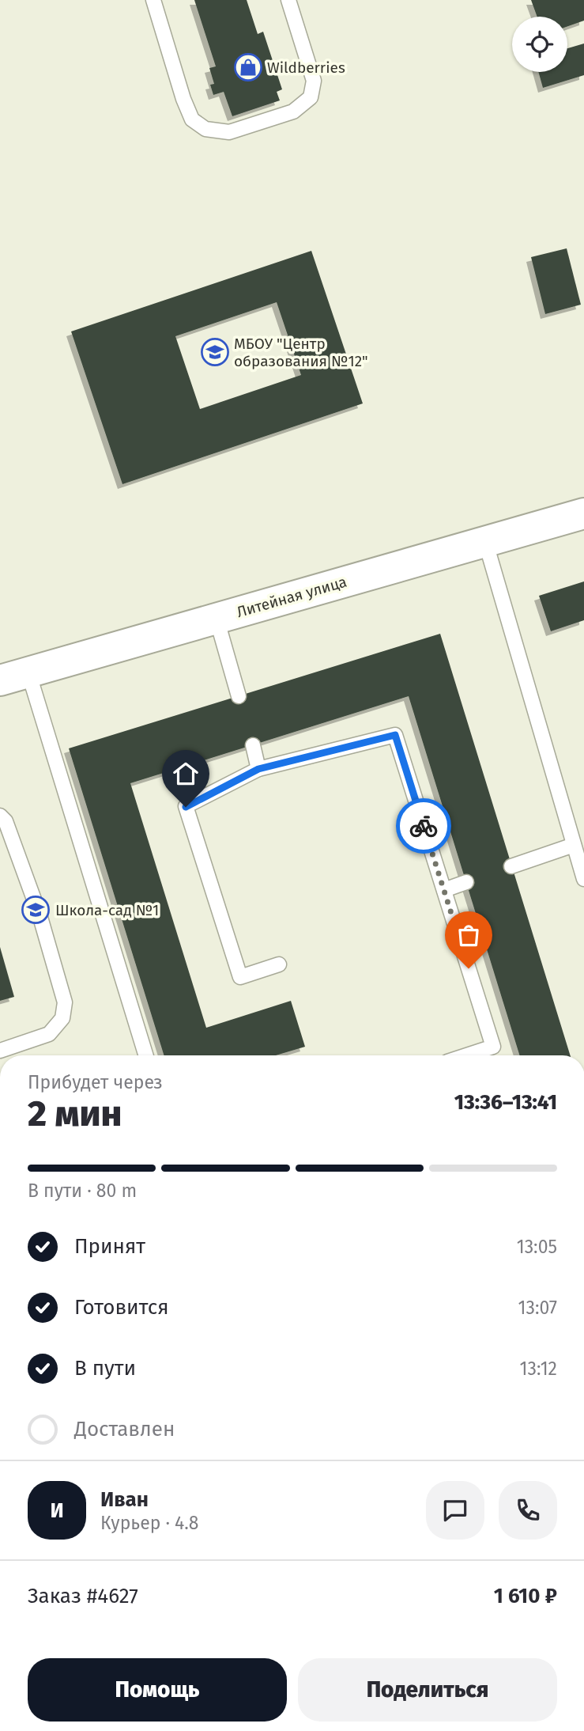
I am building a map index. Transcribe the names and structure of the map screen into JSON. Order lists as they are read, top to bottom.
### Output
{
  "streets": {
    "street": ["Литейная улица"]
  },
  "places": {
    "shop": ["Wildberries"],
    "school or university": ["МБОУ \"Центр образования №12\"", "Школа-сад №1"]
  },
  "page": {
    "heading": ["2 мин", "Прибудет через", "13:36–13:41"],
    "panel": [
      "Иван",
      "Курьер · 4.8",
      "Заказ #4627",
      "1 610 ₽"
    ],
    "bar": "В пути · 80 m",
    "list": [
      ["Принят", "13:05"],
      ["Готовится", "13:07"],
      ["В пути", "13:12"],
      "Доставлен"
    ],
    "round": "И",
    "buttons": ["Помощь", "Поделиться"]
  }
}
